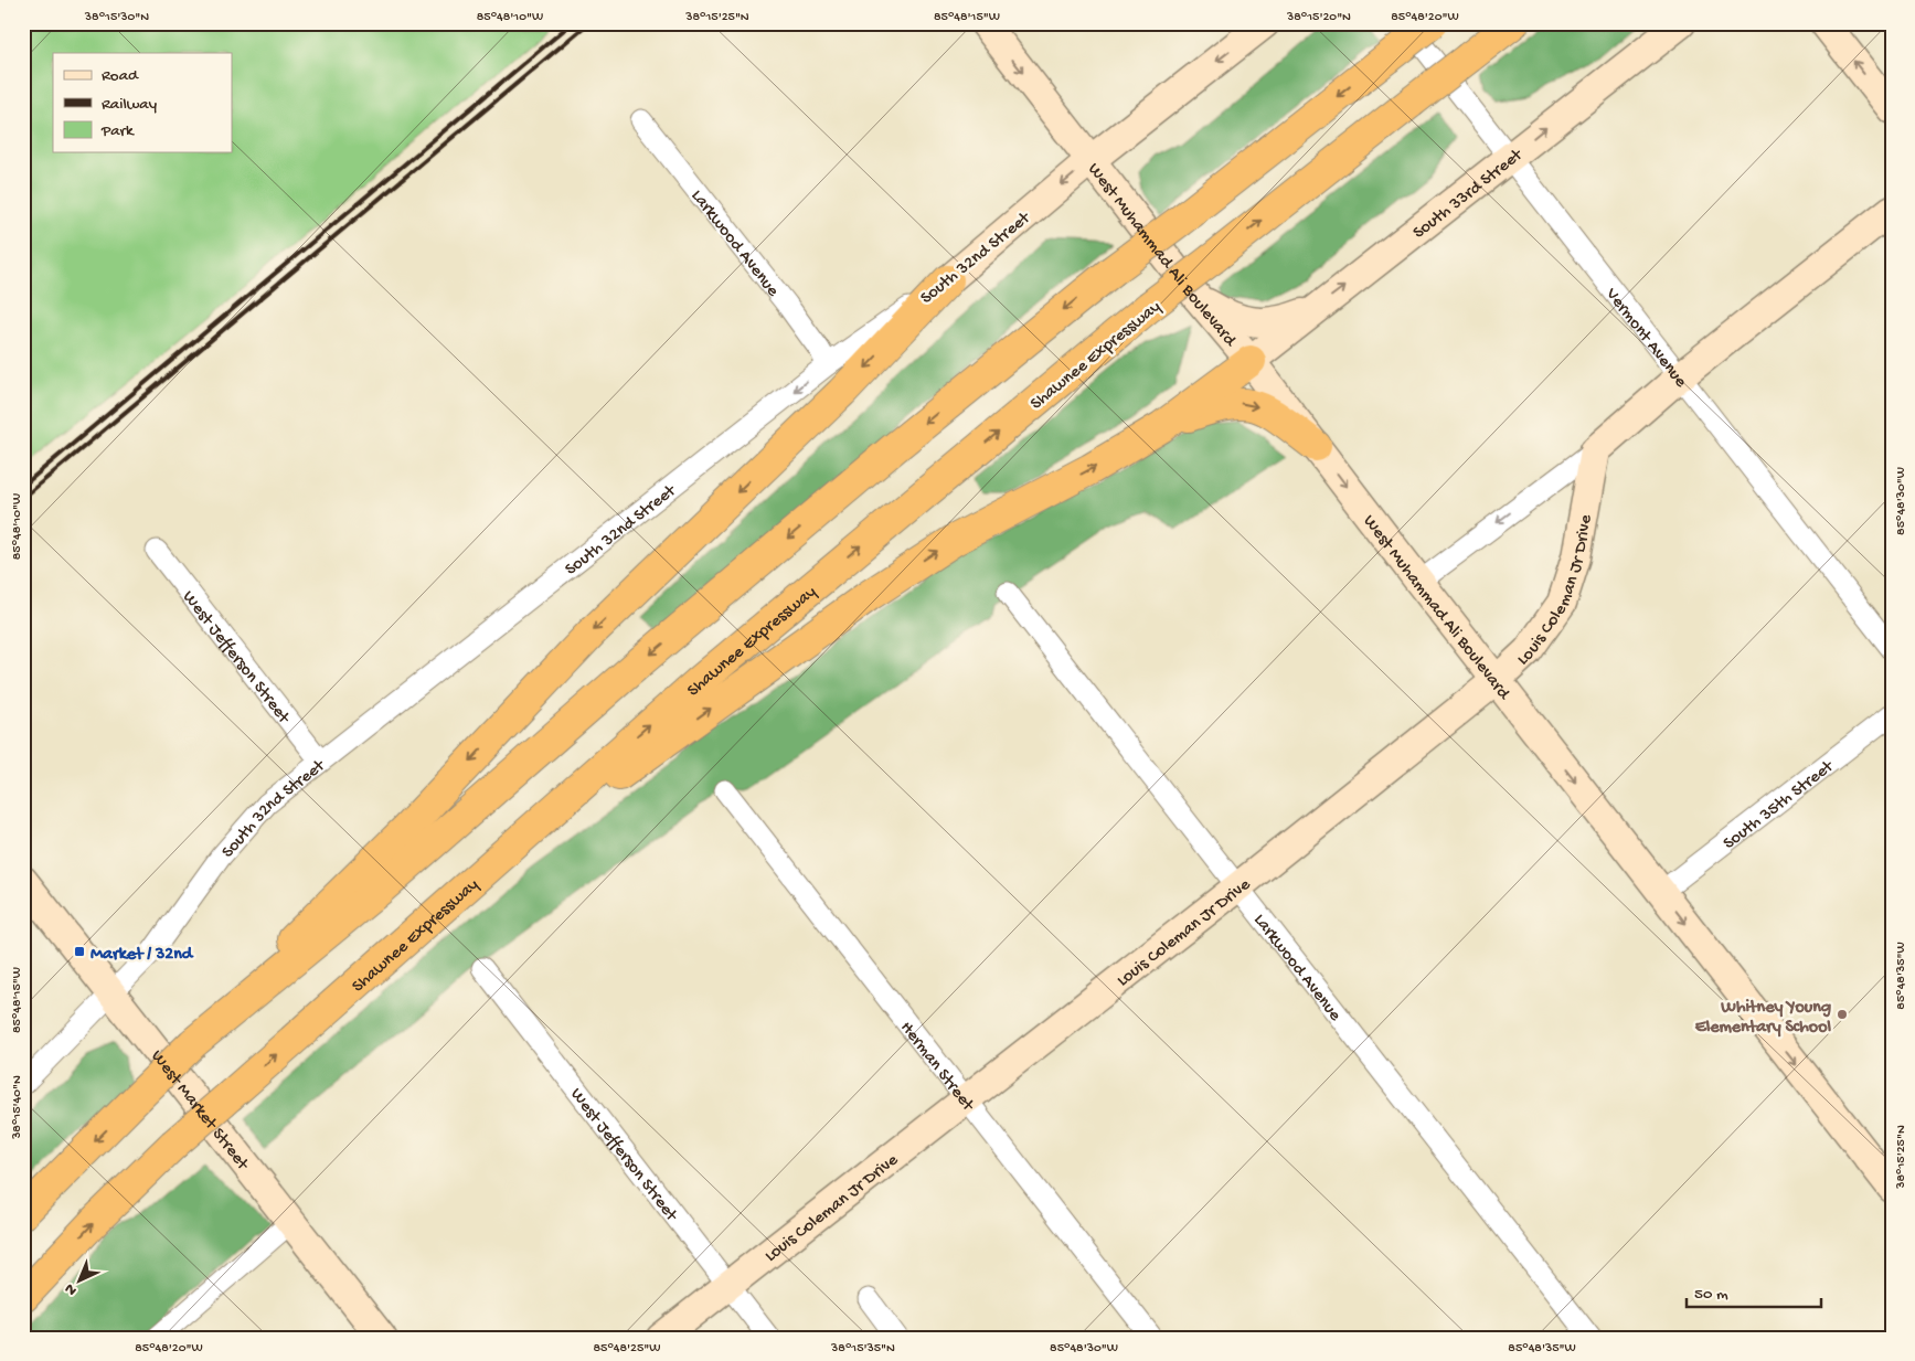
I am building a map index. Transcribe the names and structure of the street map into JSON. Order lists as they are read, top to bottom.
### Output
{
  "streets": {
    "highway": ["Shawnee Expressway"],
    "street": [
      "South 33rd Street",
      "Larkwood Avenue",
      "West Muhammad Ali Boulevard",
      "South 32nd Street",
      "Vermont Avenue",
      "Louis Coleman Jr Drive",
      "West Jefferson Street",
      "South 35th Street",
      "Herman Street",
      "West Market Street"
    ]
  },
  "crossings": [
    ["South 33rd Street", "West Muhammad Ali Boulevard"],
    ["South 33rd Street", "Vermont Avenue"],
    ["Larkwood Avenue", "South 32nd Street"],
    ["Larkwood Avenue", "Louis Coleman Jr Drive"],
    ["West Muhammad Ali Boulevard", "South 32nd Street"],
    ["West Muhammad Ali Boulevard", "Louis Coleman Jr Drive"],
    ["West Muhammad Ali Boulevard", "South 35th Street"],
    ["South 32nd Street", "West Jefferson Street"],
    ["South 32nd Street", "West Market Street"],
    ["Louis Coleman Jr Drive", "West Jefferson Street"],
    ["Louis Coleman Jr Drive", "Herman Street"]
  ],
  "one_way": ["South 33rd Street", "West Muhammad Ali Boulevard", "South 32nd Street"],
  "places": {
    "transit": ["Market / 32nd"],
    "other": ["Whitney Young Elementary School"]
  },
  "legend": ["Road", "Railway", "Park"],
  "scale_bar": "50 m",
  "north": "bottom left",
  "coordinates": [
    "38°15'30\"N",
    "85°48'10\"W",
    "38°15'25\"N",
    "85°48'15\"W",
    "38°15'20\"N",
    "85°48'20\"W",
    "85°48'30\"W",
    "85°48'35\"W",
    "38°15'40\"N",
    "85°48'25\"W",
    "38°15'35\"N"
  ]
}
